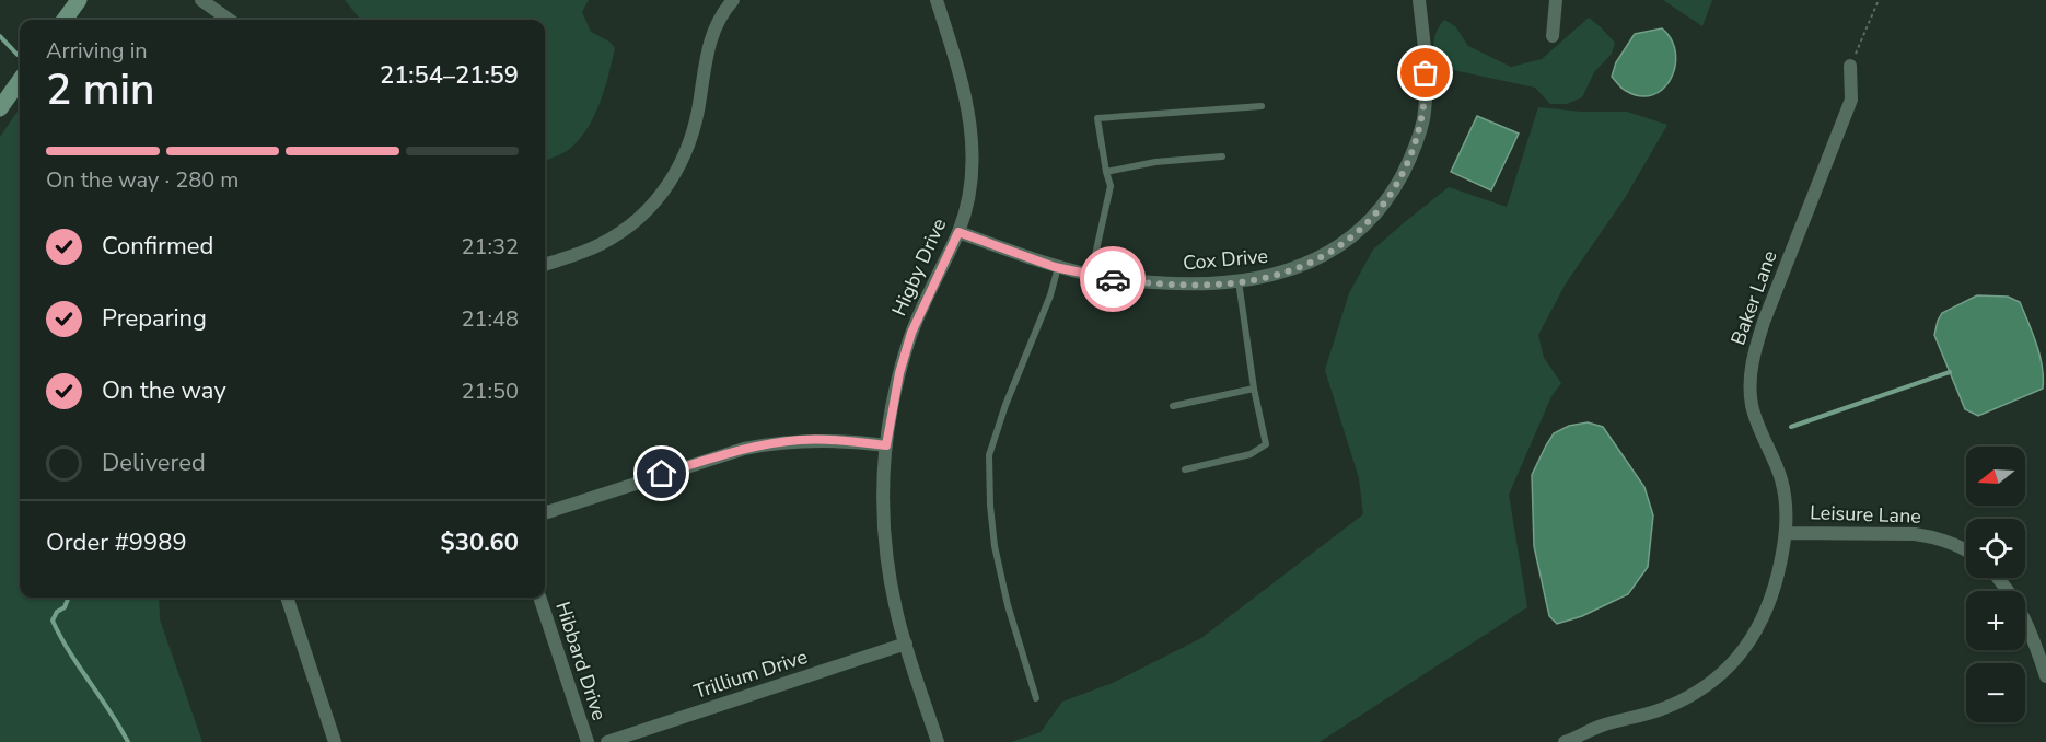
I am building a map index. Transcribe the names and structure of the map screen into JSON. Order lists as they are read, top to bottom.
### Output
{
  "streets": {
    "street": [
      "Cox Drive",
      "Higby Drive",
      "Baker Lane",
      "Leisure Lane",
      "Hibbard Drive",
      "Trillium Drive"
    ]
  },
  "crossings": [
    ["Cox Drive", "Higby Drive"],
    ["Higby Drive", "Trillium Drive"],
    ["Baker Lane", "Leisure Lane"]
  ],
  "north": "left",
  "page": {
    "heading": ["2 min", "Arriving in", "21:54–21:59"],
    "panel": ["Order #9989", "$30.60"],
    "bar": "On the way · 280 m",
    "list": [
      ["Confirmed", "21:32"],
      ["Preparing", "21:48"],
      ["On the way", "21:50"],
      "Delivered"
    ],
    "map_buttons": ["+", "−"]
  }
}
